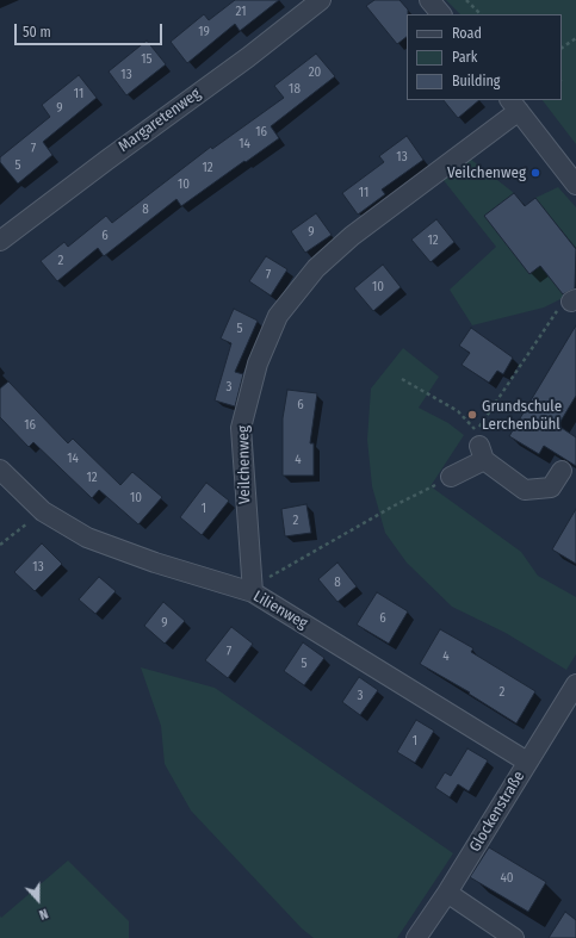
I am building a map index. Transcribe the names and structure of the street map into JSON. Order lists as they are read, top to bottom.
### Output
{
  "streets": {
    "street": [
      "Margaretenweg",
      "Veilchenweg",
      "Lilienweg",
      "Glockenstraße"
    ]
  },
  "crossings": [
    ["Veilchenweg", "Lilienweg"],
    ["Lilienweg", "Glockenstraße"]
  ],
  "places": ["Veilchenweg", "Grundschule Lerchenbühl"],
  "house_numbers": [
    "21",
    "19",
    "15",
    "20",
    "13",
    "18",
    "11",
    "9",
    "16",
    "14",
    "7",
    "13",
    "5",
    "12",
    "10",
    "11",
    "8",
    "9",
    "6",
    "12",
    "2",
    "7",
    "10",
    "5",
    "3",
    "6",
    "16",
    "14",
    "4",
    "12",
    "10",
    "1",
    "2",
    "13",
    "8",
    "6",
    "9",
    "7",
    "4",
    "5",
    "2",
    "3",
    "1",
    "40"
  ],
  "legend": ["Road", "Park", "Building"],
  "scale_bar": "50 m",
  "north": "bottom"
}
